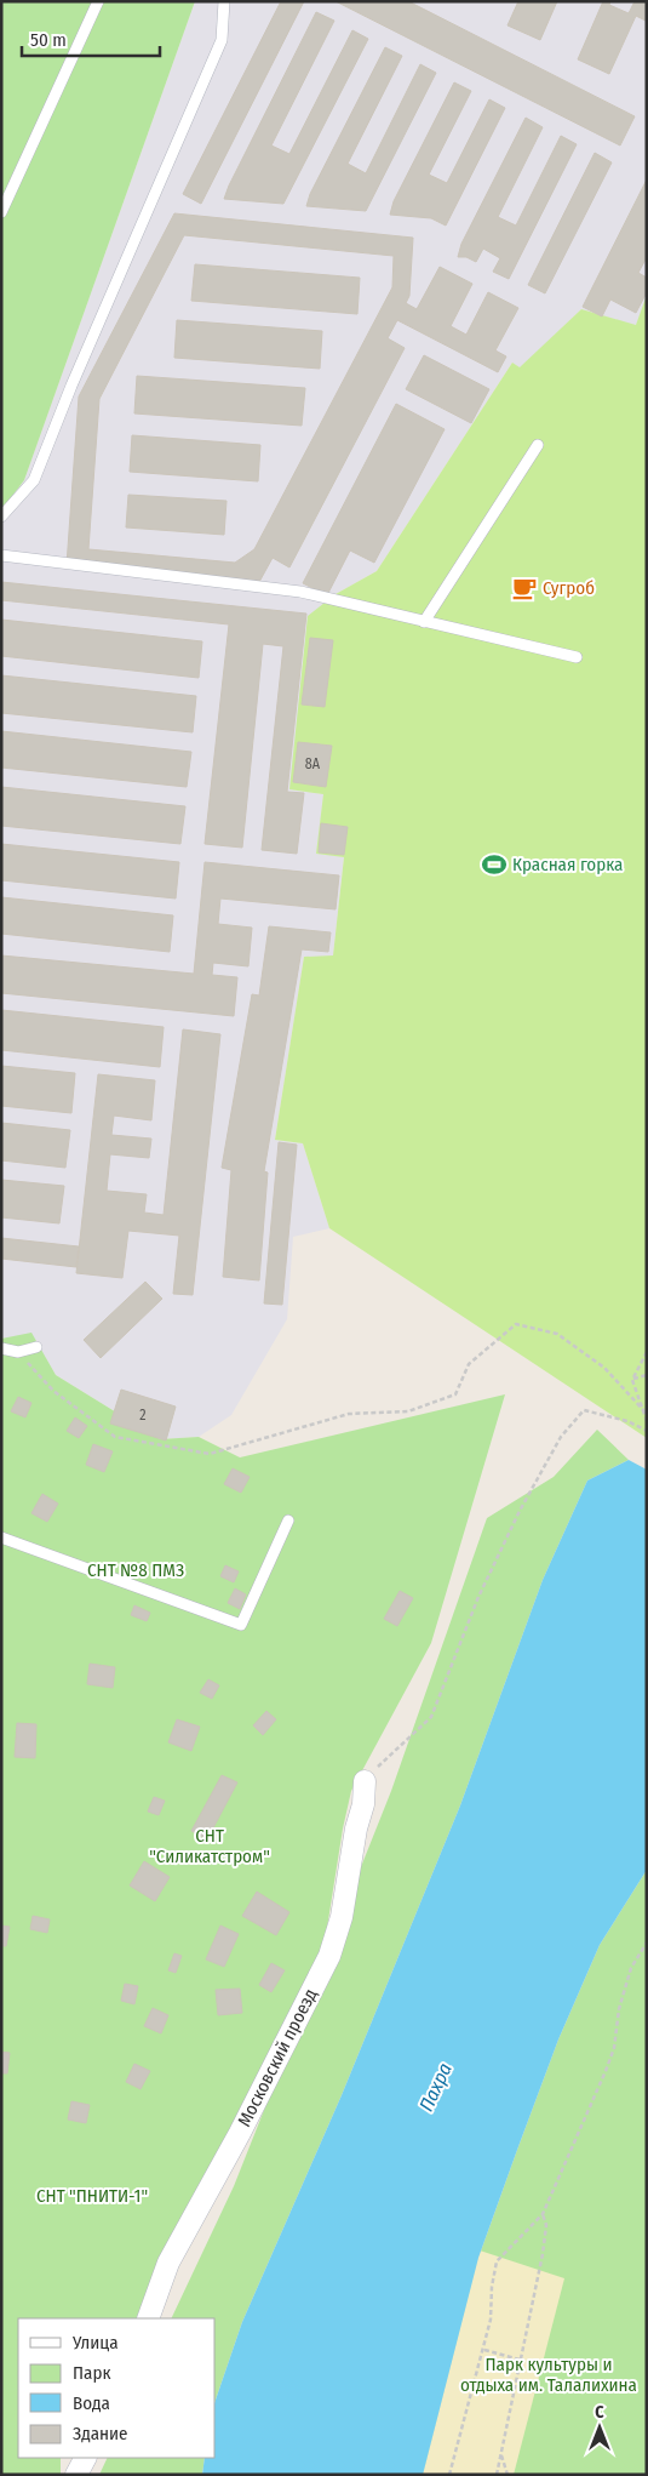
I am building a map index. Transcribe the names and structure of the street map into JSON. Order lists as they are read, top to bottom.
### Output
{
  "streets": {
    "street": ["Московский проезд"]
  },
  "water": ["Пахра"],
  "parks": [
    "СНТ №8 ПМЗ",
    "СНТ \"Силикатстром\"",
    "СНТ \"ПНИТИ-1\"",
    "Парк культуры и отдыха им. Талалихина"
  ],
  "places": {
    "cafe": ["Сугроб"],
    "sports": ["Красная горка"]
  },
  "house_numbers": ["8А", "2"],
  "legend": [
    "Улица",
    "Парк",
    "Вода",
    "Здание"
  ],
  "scale_bar": "50 m",
  "north": "top"
}
